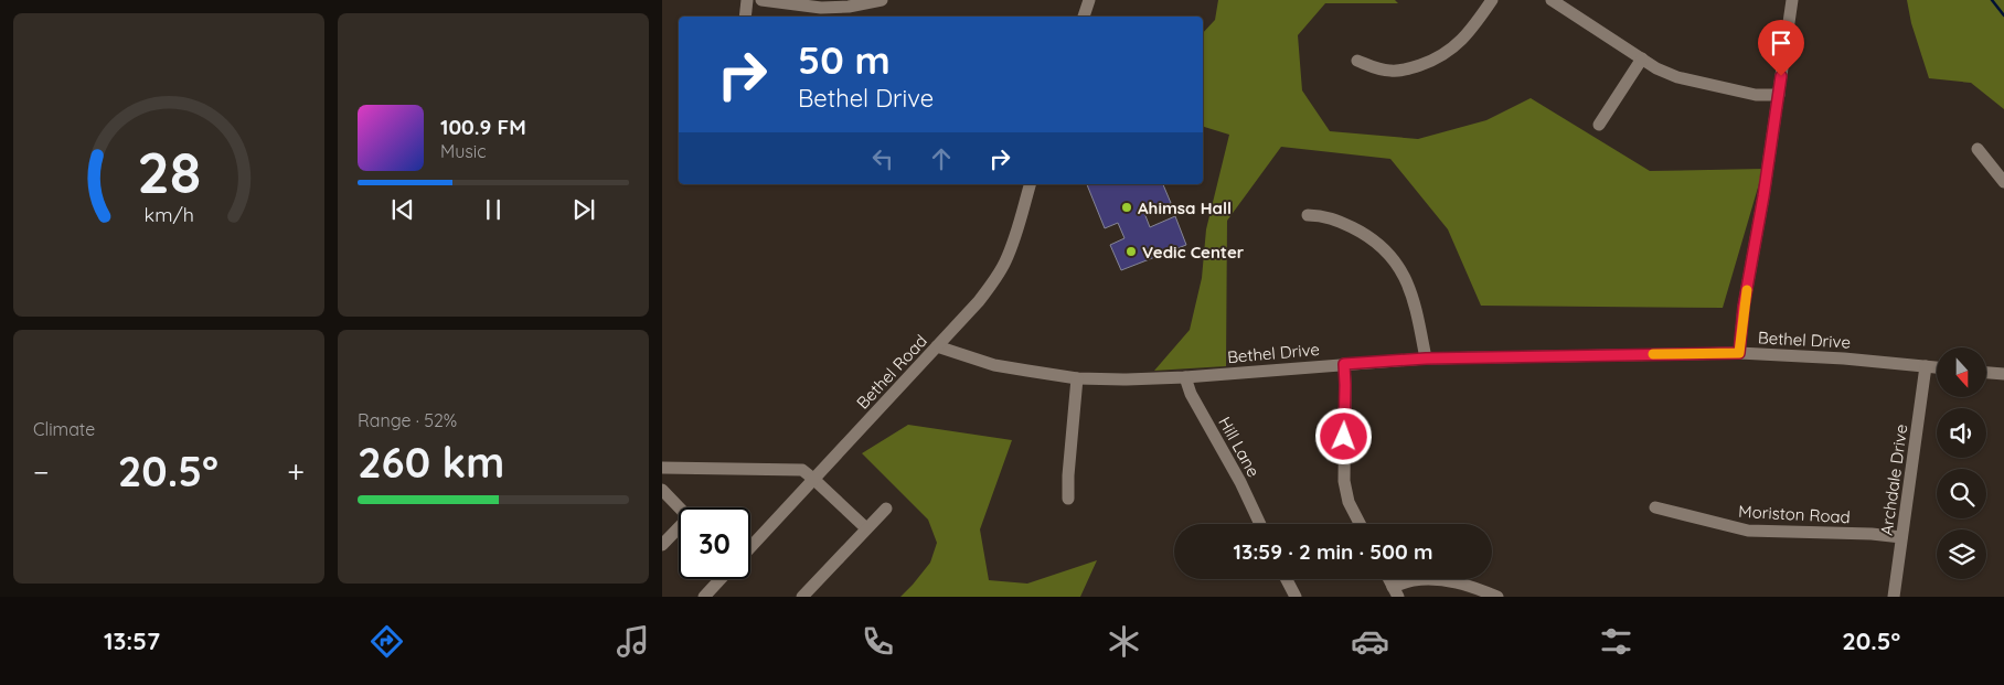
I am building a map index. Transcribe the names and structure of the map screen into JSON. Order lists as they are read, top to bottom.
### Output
{
  "streets": {
    "street": [
      "Bethel Drive",
      "Bethel Road",
      "Hill Lane",
      "Archdale Drive",
      "Moriston Road"
    ]
  },
  "crossings": [
    ["Bethel Drive", "Bethel Road"],
    ["Bethel Drive", "Hill Lane"],
    ["Bethel Drive", "Archdale Drive"],
    ["Archdale Drive", "Moriston Road"]
  ],
  "places": ["Ahimsa Hall", "Vedic Center"],
  "north": "bottom",
  "page": {
    "turn": ["50 m", "Bethel Drive"],
    "song": ["100.9 FM", "Music"],
    "tile": [
      "Climate",
      ["Range · 52%", "260 km"]
    ],
    "heat": ["−", "20.5°", "+"],
    "limit": "30",
    "trip": "13:59 · 2 min · 500 m",
    "tabs": ["13:57", "20.5°"],
    "gauge": ["28", "km/h"]
  }
}
